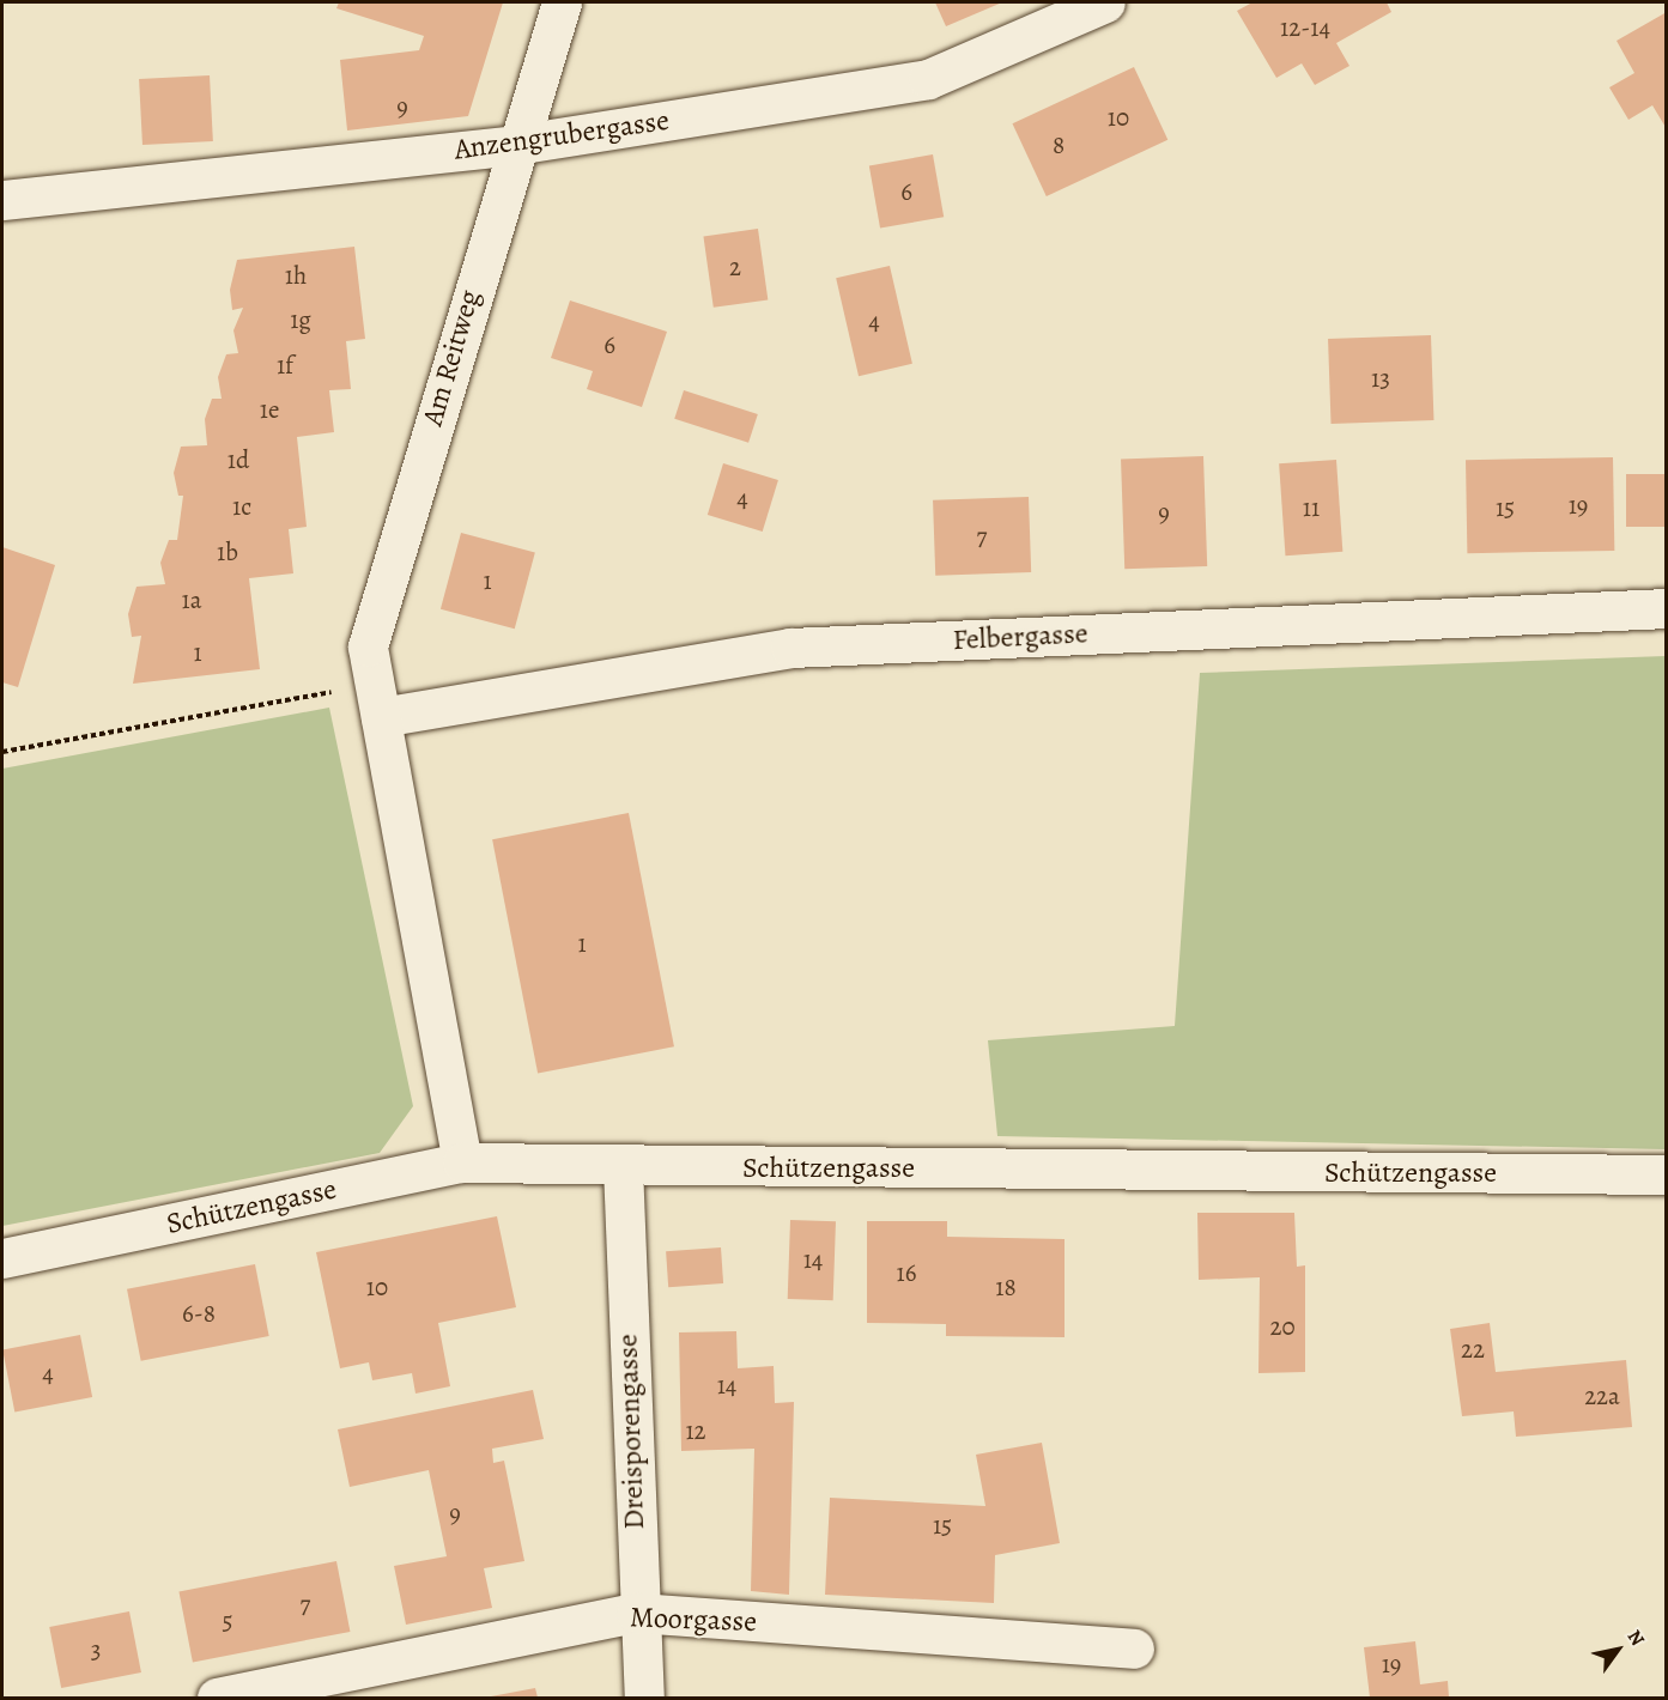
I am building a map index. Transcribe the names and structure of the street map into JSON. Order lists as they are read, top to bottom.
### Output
{
  "streets": {
    "street": [
      "Anzengrubergasse",
      "Am Reitweg",
      "Felbergasse",
      "Schützengasse",
      "Dreisporengasse",
      "Moorgasse"
    ]
  },
  "crossings": [
    ["Anzengrubergasse", "Am Reitweg"],
    ["Am Reitweg", "Felbergasse"],
    ["Am Reitweg", "Schützengasse"],
    ["Schützengasse", "Dreisporengasse"],
    ["Dreisporengasse", "Moorgasse"]
  ],
  "house_numbers": [
    "12-14",
    "9",
    "10",
    "8",
    "6",
    "2",
    "1h",
    "1g",
    "4",
    "6",
    "1f",
    "13",
    "1e",
    "1d",
    "4",
    "19",
    "1c",
    "11",
    "15",
    "9",
    "7",
    "1b",
    "1",
    "1a",
    "1",
    "1",
    "14",
    "16",
    "10",
    "18",
    "6-8",
    "20",
    "22",
    "4",
    "14",
    "22a",
    "12",
    "9",
    "15",
    "7",
    "5",
    "3",
    "19"
  ],
  "north": "top right"
}
